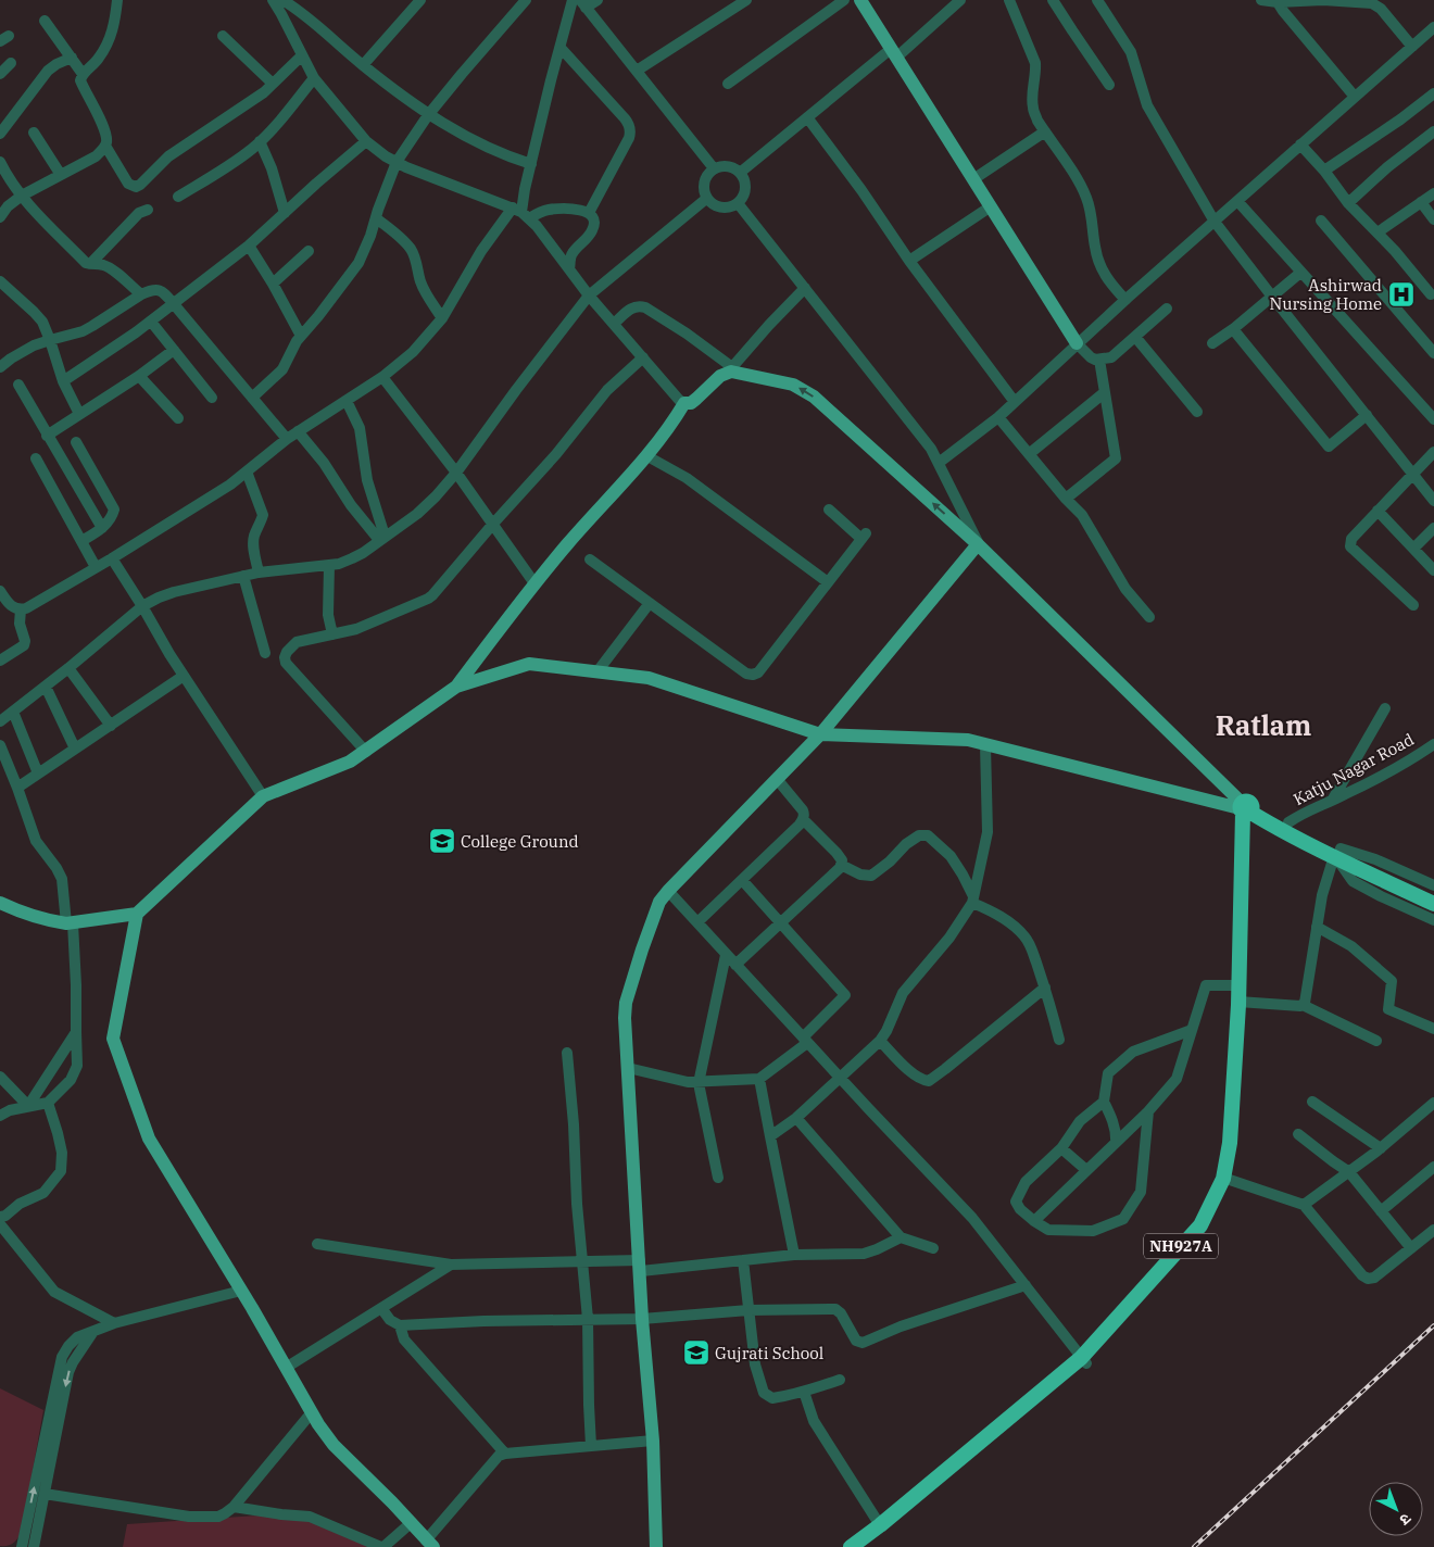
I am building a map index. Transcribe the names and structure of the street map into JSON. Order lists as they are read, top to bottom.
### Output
{
  "streets": {
    "highway": ["NH927A"],
    "street": ["Katju Nagar Road"]
  },
  "districts": ["Ratlam"],
  "places": {
    "hospital": ["Ashirwad Nursing Home"],
    "school or university": ["College Ground", "Gujrati School"]
  },
  "north": "bottom right"
}
